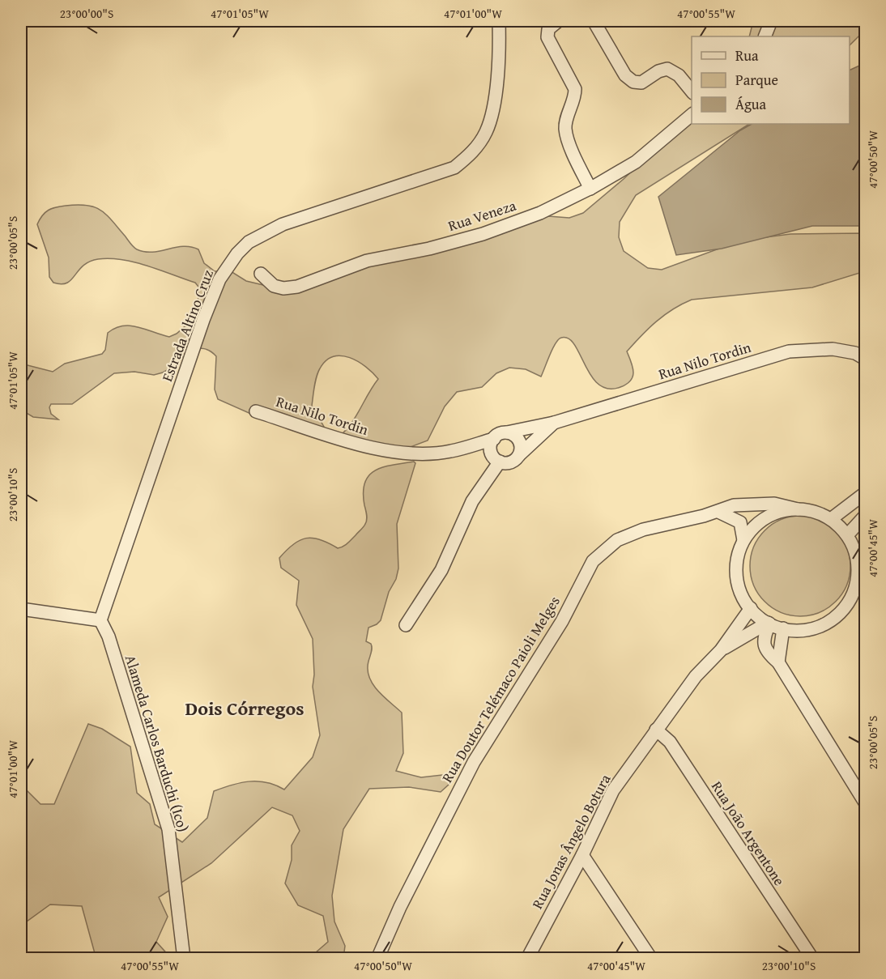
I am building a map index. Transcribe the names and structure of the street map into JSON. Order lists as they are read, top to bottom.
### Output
{
  "streets": {
    "street": [
      "Rua Veneza",
      "Estrada Altino Cruz",
      "Rua Nilo Tordin",
      "Rua Doutor Telémaco Paioli Melges",
      "Alameda Carlos Barduchi (Ico)",
      "Rua João Argentone",
      "Rua Jonas Ângelo Botura"
    ]
  },
  "crossings": [
    ["Estrada Altino Cruz", "Alameda Carlos Barduchi (Ico)"],
    ["Rua Doutor Telémaco Paioli Melges", "Rua Jonas Ângelo Botura"],
    ["Rua João Argentone", "Rua Jonas Ângelo Botura"]
  ],
  "districts": ["Dois Córregos"],
  "legend": ["Rua", "Parque", "Água"],
  "coordinates": [
    "23°00'00\"S",
    "47°01'05\"W",
    "47°01'00\"W",
    "47°00'55\"W",
    "47°00'50\"W",
    "23°00'05\"S",
    "23°00'10\"S",
    "47°00'45\"W"
  ]
}
